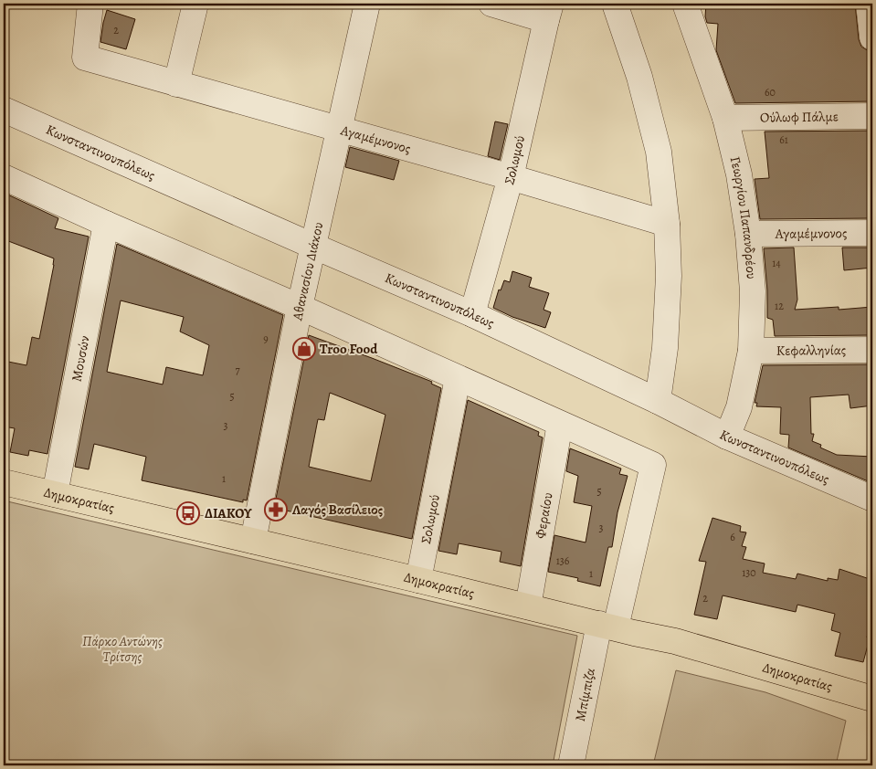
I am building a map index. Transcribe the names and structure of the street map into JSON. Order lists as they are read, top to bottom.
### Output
{
  "streets": {
    "main road": ["Δημοκρατίας"],
    "street": [
      "Ούλωφ Πάλμε",
      "Αγαμέμνονος",
      "Κωνσταντινουπόλεως",
      "Σολωμού",
      "Γεωργίου Παπανδρέου",
      "Αθανασίου Διάκου",
      "Κεφαλληνίας",
      "Μουσών",
      "Φεραίου",
      "Μπίμπιζα"
    ]
  },
  "crossings": [
    ["Ούλωφ Πάλμε", "Γεωργίου Παπανδρέου"],
    ["Αγαμέμνονος", "Σολωμού"],
    ["Αγαμέμνονος", "Γεωργίου Παπανδρέου"],
    ["Αγαμέμνονος", "Αθανασίου Διάκου"],
    ["Κωνσταντινουπόλεως", "Σολωμού"],
    ["Κωνσταντινουπόλεως", "Γεωργίου Παπανδρέου"],
    ["Κωνσταντινουπόλεως", "Αθανασίου Διάκου"],
    ["Σολωμού", "Δημοκρατίας"],
    ["Γεωργίου Παπανδρέου", "Κεφαλληνίας"],
    ["Αθανασίου Διάκου", "Δημοκρατίας"],
    ["Μουσών", "Δημοκρατίας"],
    ["Δημοκρατίας", "Φεραίου"],
    ["Δημοκρατίας", "Μπίμπιζα"]
  ],
  "parks": ["Πάρκο Αντώνης Τρίτσης"],
  "places": {
    "shop": ["Troo Food"],
    "pharmacy": ["Λαγός Βασίλειος"],
    "bus stop": ["ΔΙΑΚΟΥ"]
  },
  "house_numbers": [
    "2",
    "60",
    "61",
    "14",
    "12",
    "9",
    "7",
    "5",
    "3",
    "1",
    "5",
    "3",
    "6",
    "136",
    "130",
    "1",
    "2"
  ]
}
